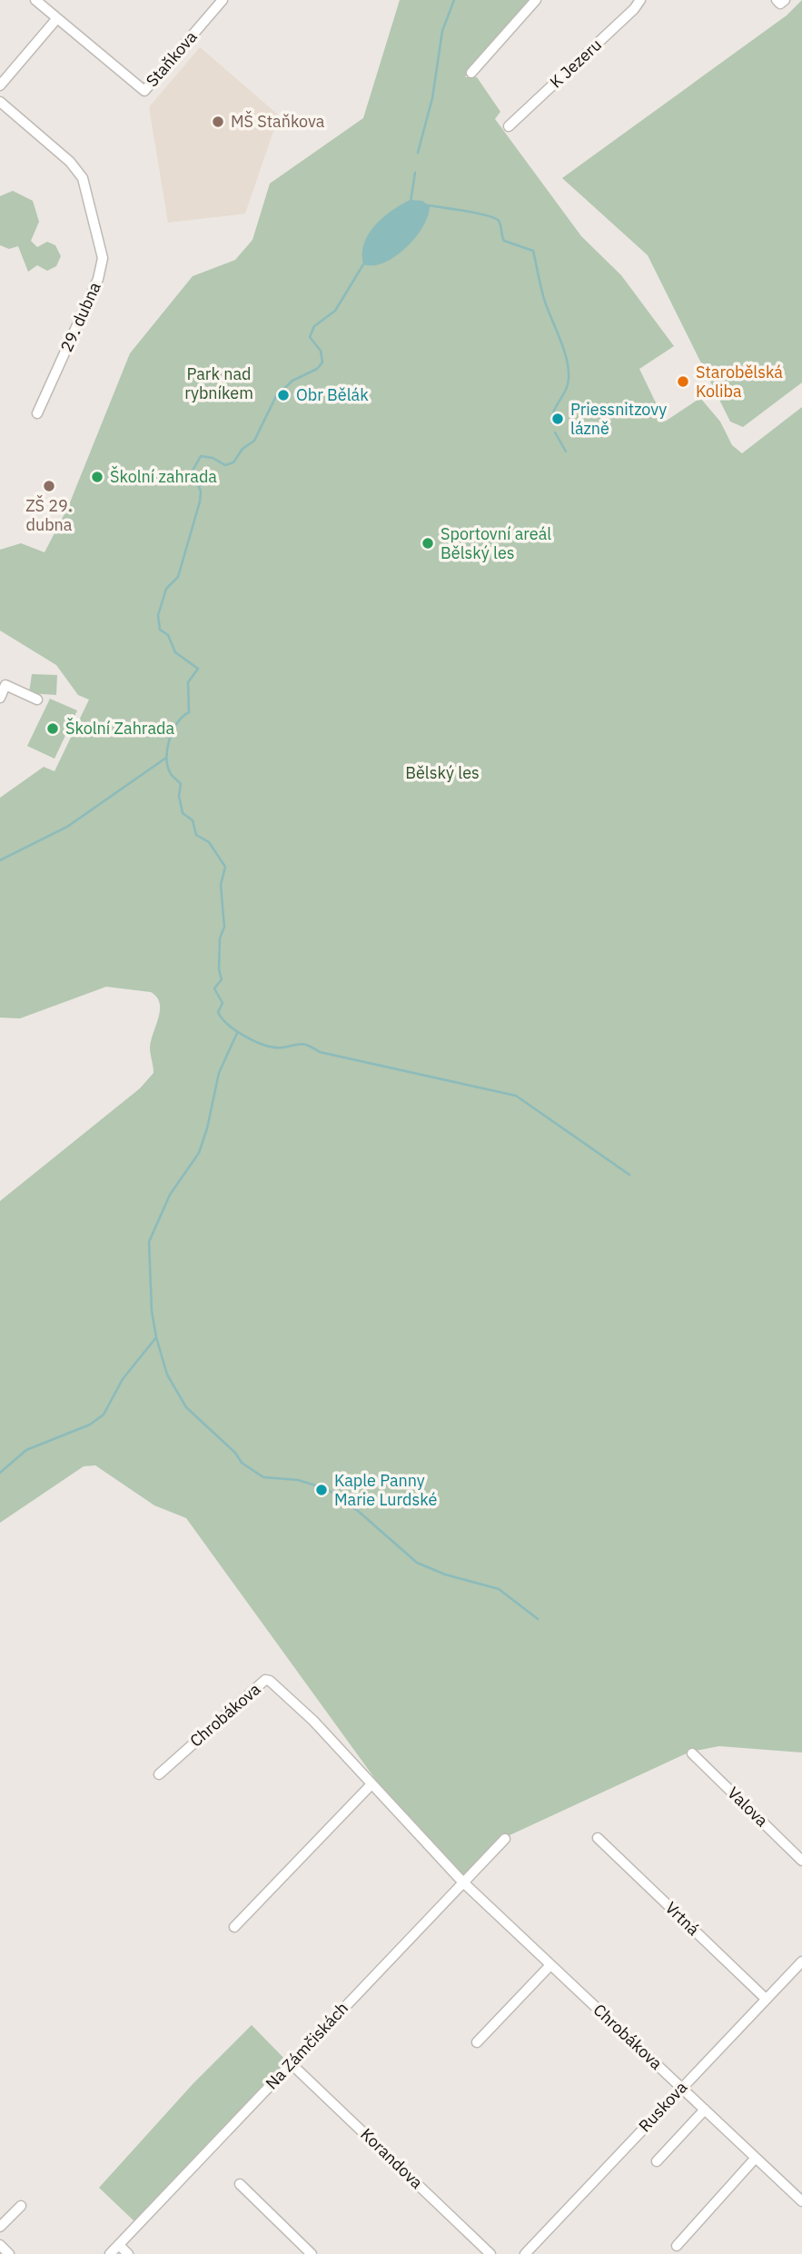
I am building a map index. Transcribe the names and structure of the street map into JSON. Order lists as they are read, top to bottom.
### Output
{
  "streets": {
    "street": [
      "Staňkova",
      "K Jezeru",
      "29. dubna",
      "Chrobákova",
      "Valova",
      "Vrtná",
      "Na Zámčiskách",
      "Ruskova",
      "Korandova"
    ]
  },
  "crossings": [
    ["Chrobákova", "Na Zámčiskách"],
    ["Chrobákova", "Ruskova"],
    ["Vrtná", "Ruskova"],
    ["Na Zámčiskách", "Korandova"]
  ],
  "parks": ["Park nad rybníkem", "Bělský les"],
  "places": [
    "MŠ Staňkova",
    "Starobělská Koliba",
    "Obr Bělák",
    "Priessnitzovy lázně",
    "Školní zahrada",
    "ZŠ 29. dubna",
    "Sportovní areál Bělský les",
    "Školní Zahrada",
    "Kaple Panny Marie Lurdské"
  ]
}
